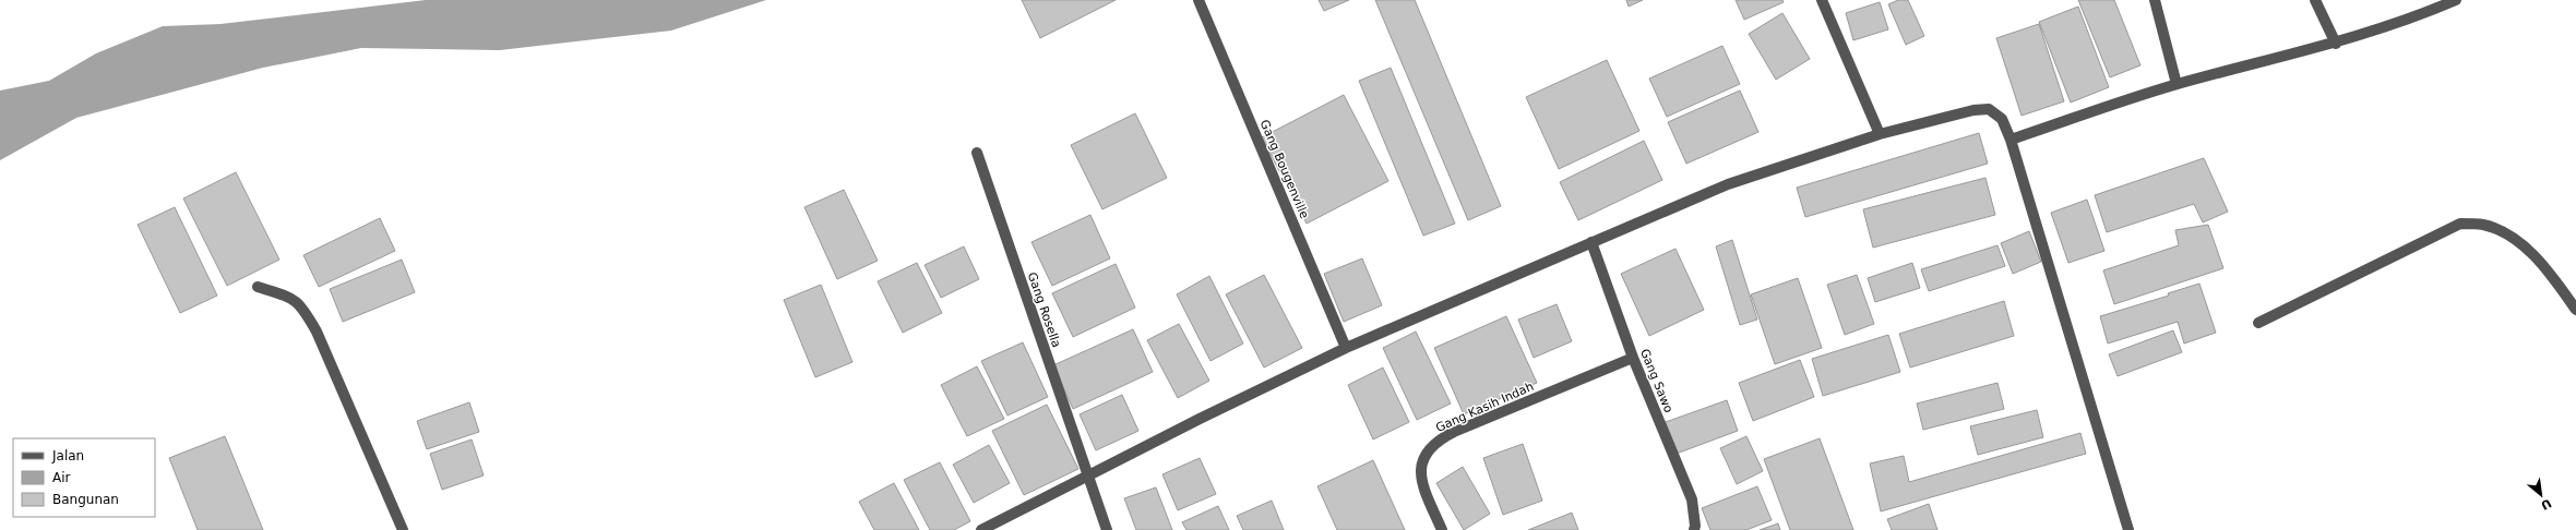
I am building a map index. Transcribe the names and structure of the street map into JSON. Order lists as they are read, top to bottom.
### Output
{
  "streets": {
    "street": [
      "Gang Bougenville",
      "Gang Rosella",
      "Gang Sawo",
      "Gang Kasih Indah"
    ]
  },
  "crossings": [
    ["Gang Sawo", "Gang Kasih Indah"]
  ],
  "legend": ["Jalan", "Air", "Bangunan"],
  "north": "bottom right"
}
